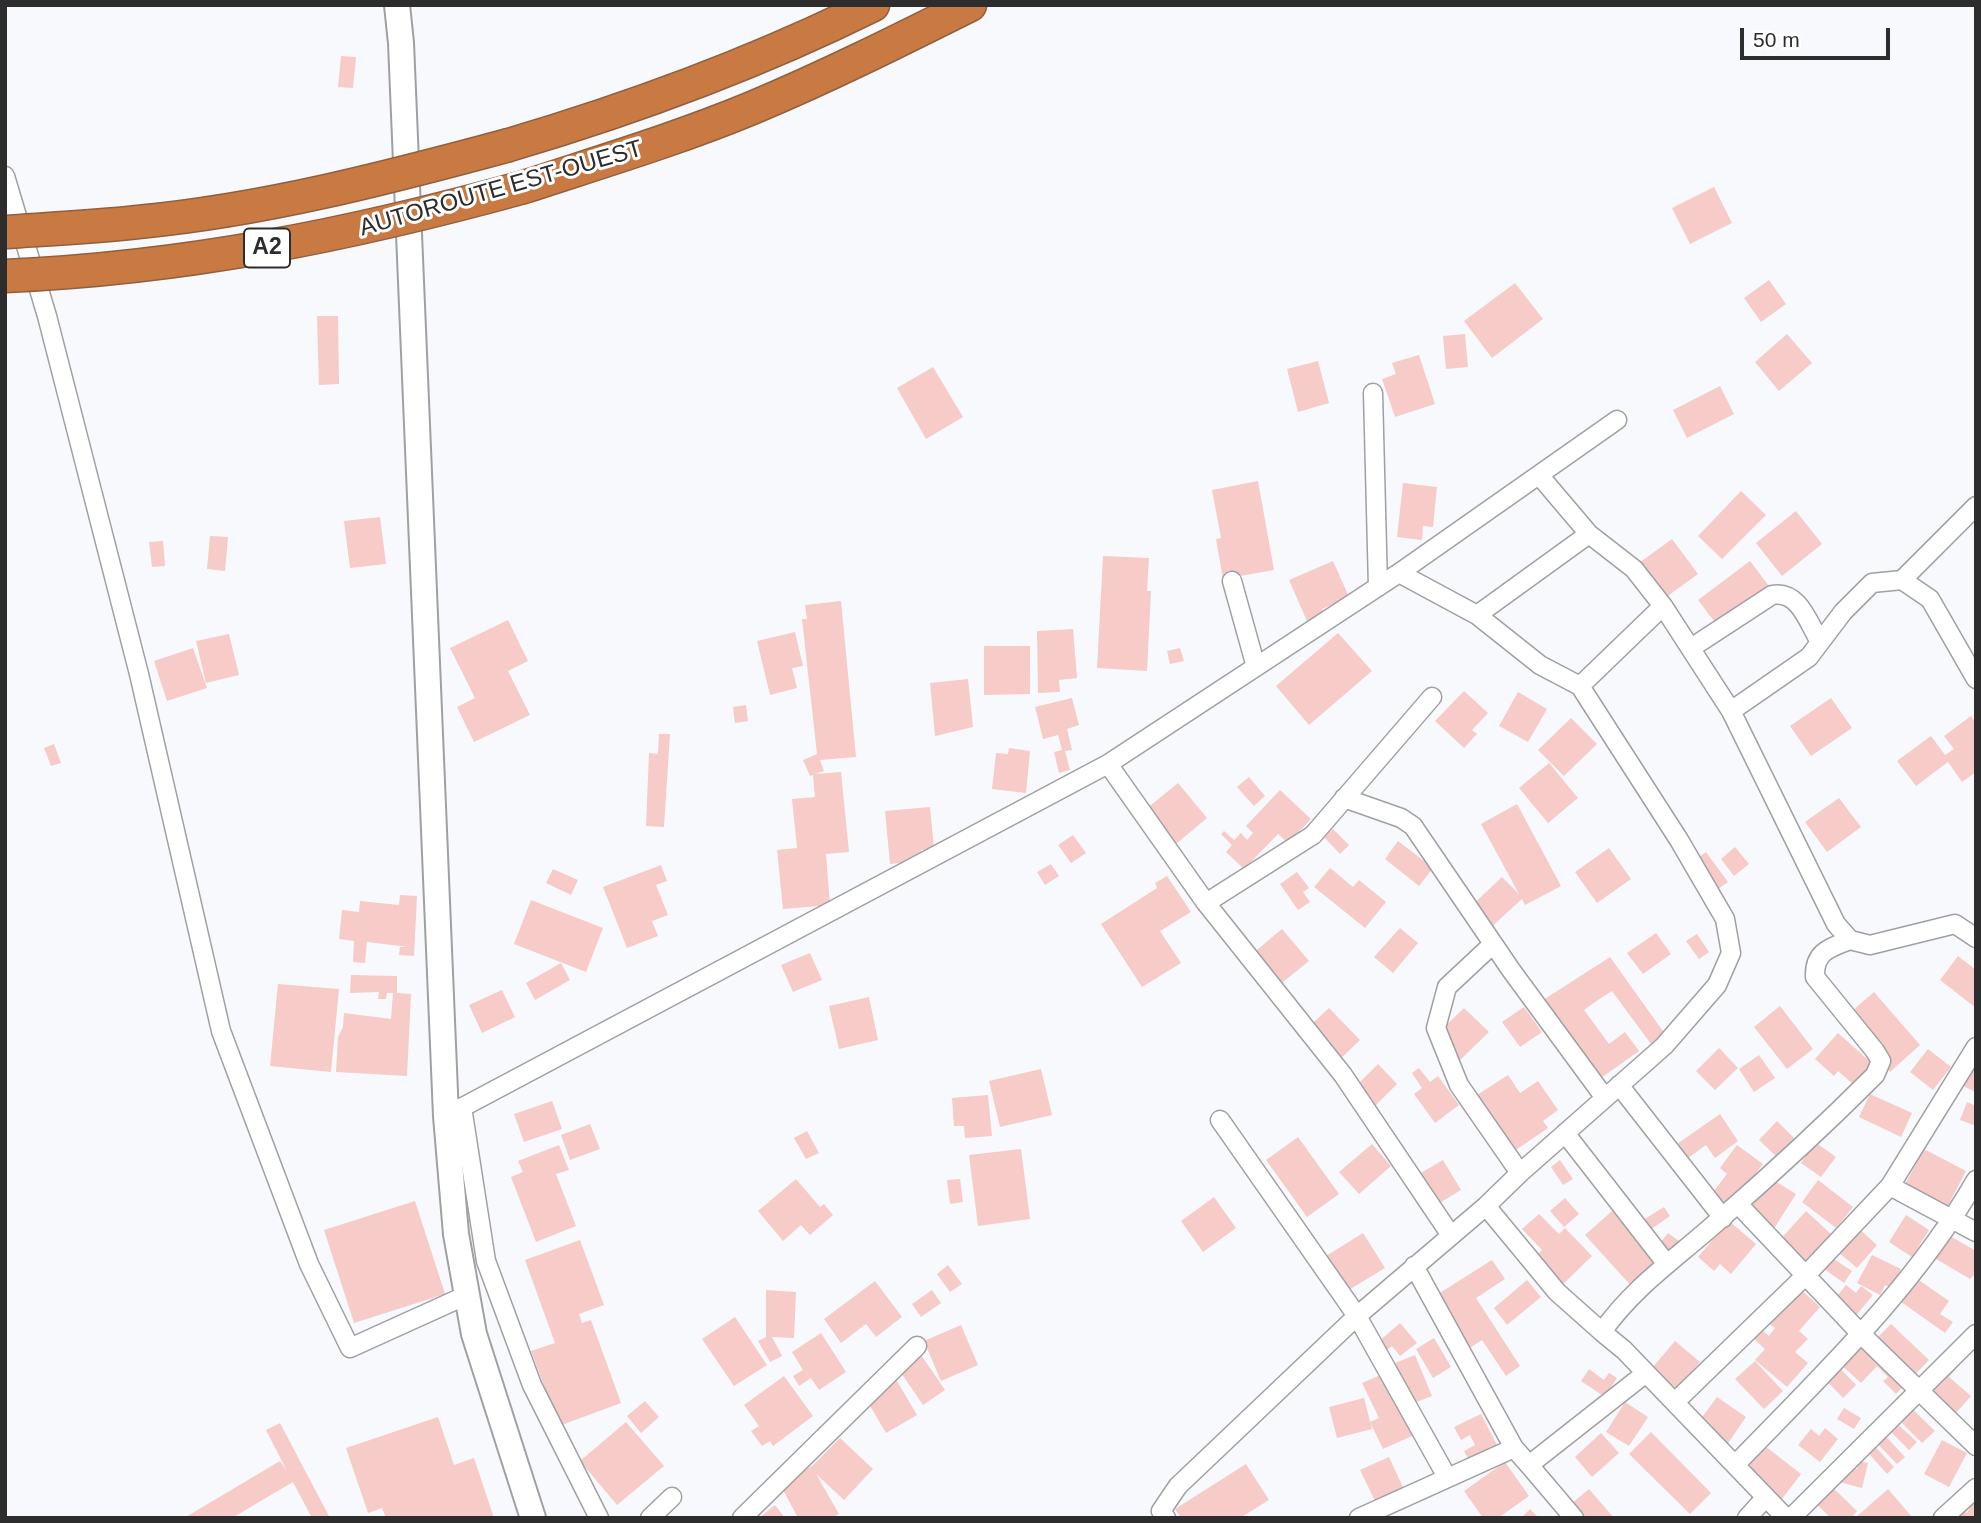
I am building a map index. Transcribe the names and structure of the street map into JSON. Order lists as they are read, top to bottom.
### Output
{
  "streets": {
    "highway": ["AUTOROUTE EST-OUEST", "A2"]
  },
  "scale_bar": "50 m"
}
